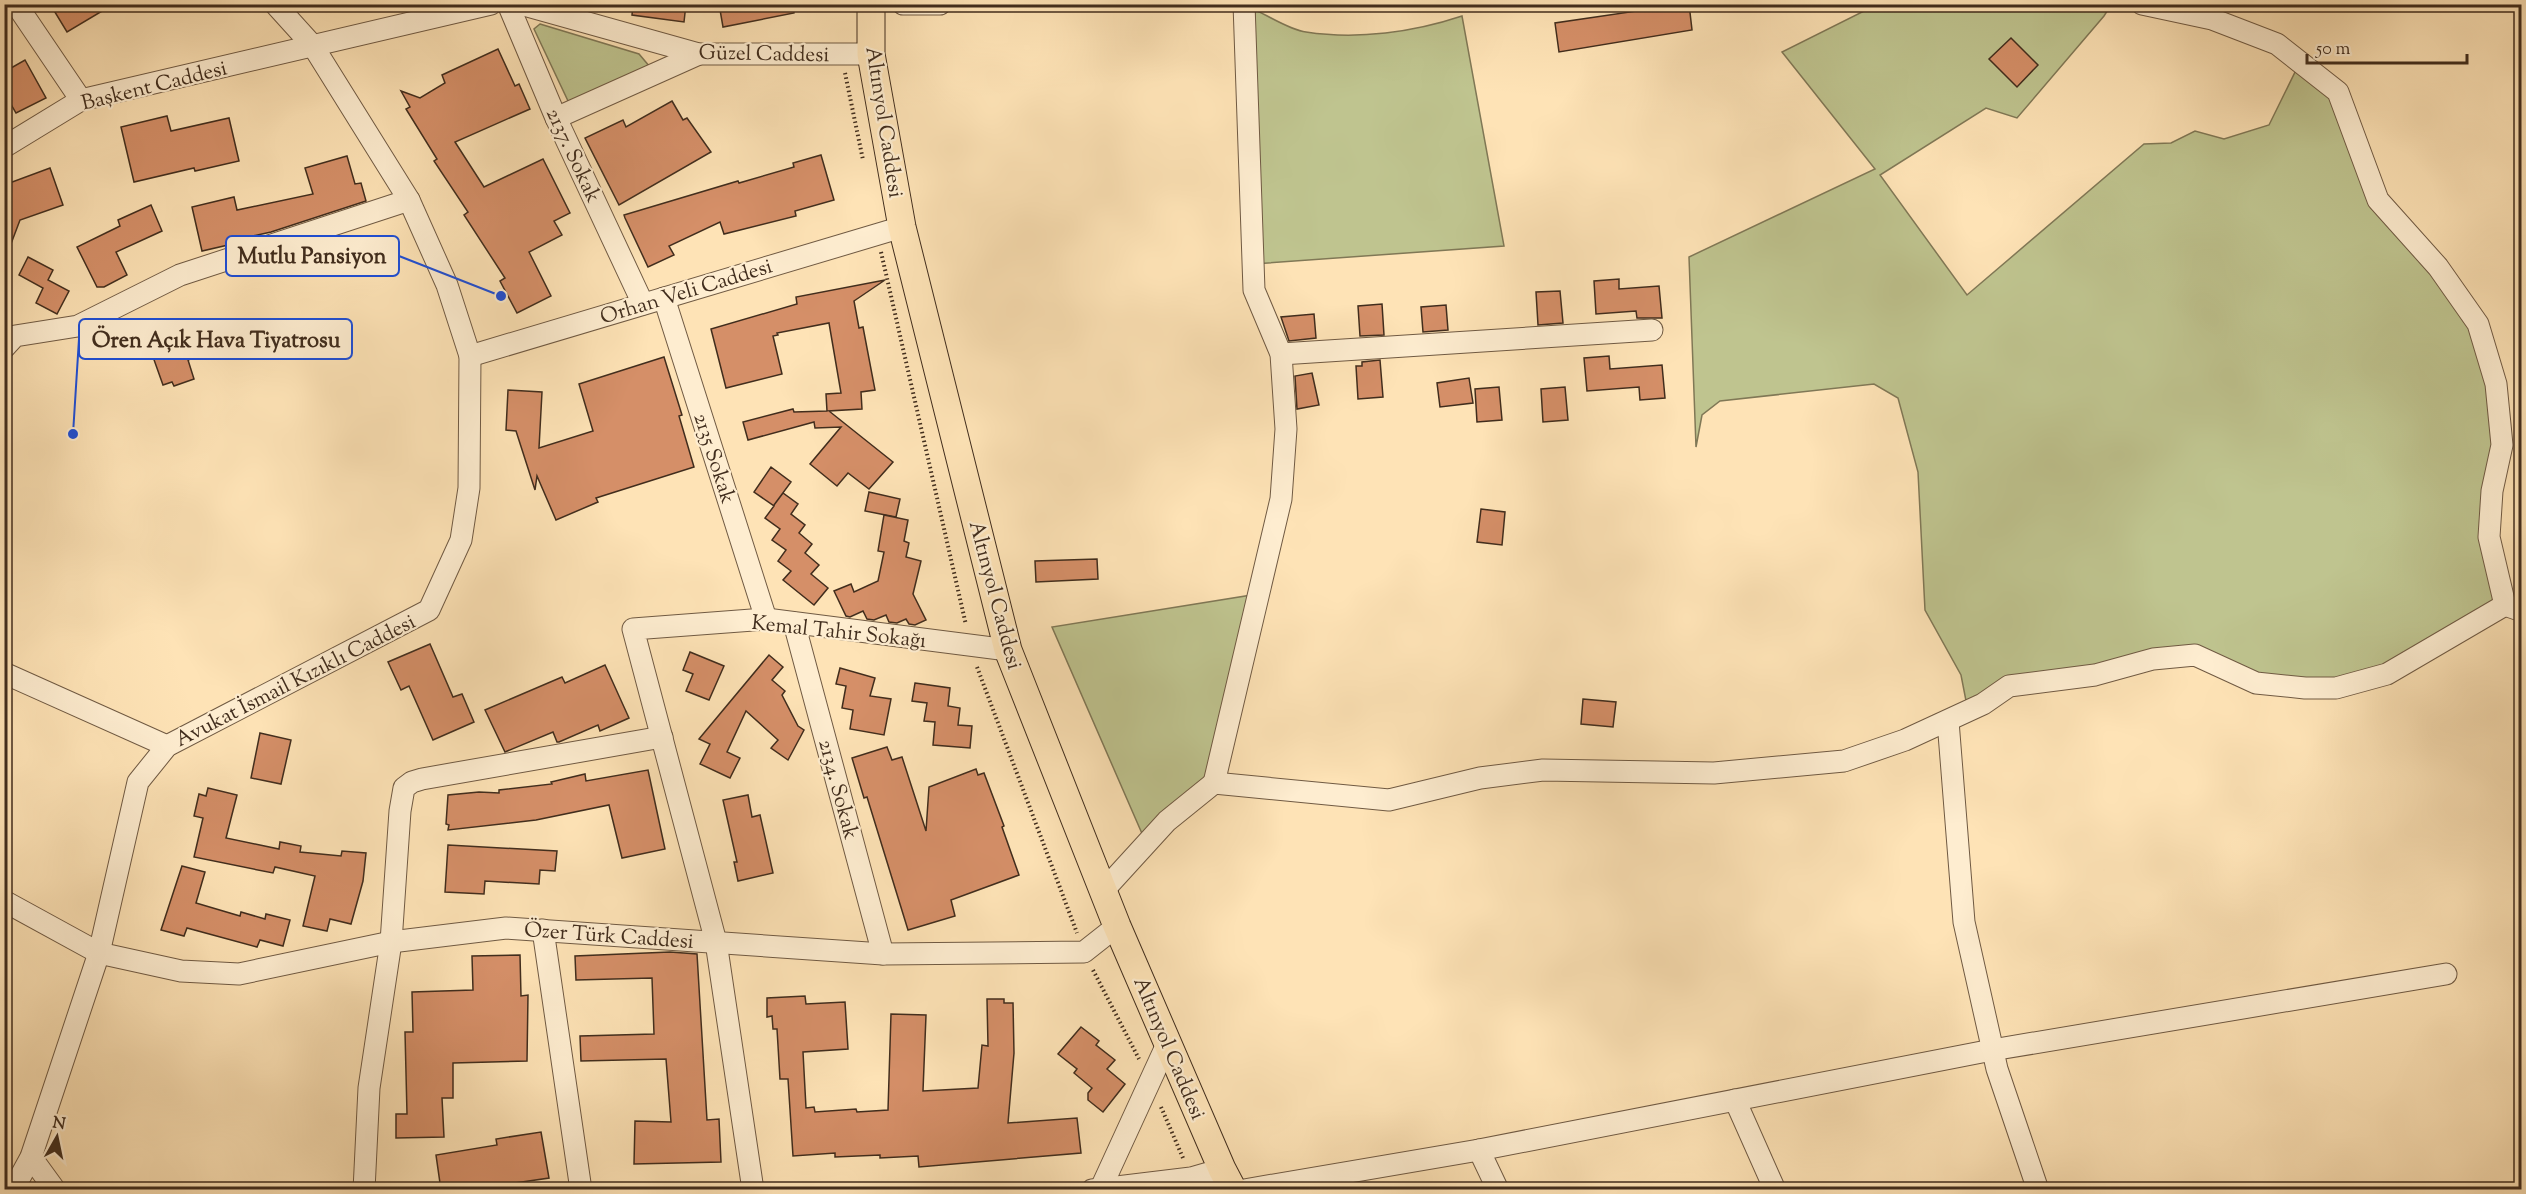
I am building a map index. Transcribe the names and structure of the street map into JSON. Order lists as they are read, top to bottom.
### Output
{
  "streets": {
    "main road": ["Altınyol Caddesi"],
    "street": [
      "Güzel Caddesi",
      "Başkent Caddesi",
      "2137. Sokak",
      "Orhan Veli Caddesi",
      "2135 Sokak",
      "Kemal Tahir Sokağı",
      "Avukat İsmail Kızıklı Caddesi",
      "2134. Sokak",
      "Özer Türk Caddesi"
    ]
  },
  "crossings": [
    ["Güzel Caddesi", "Altınyol Caddesi"],
    ["Başkent Caddesi", "Avukat İsmail Kızıklı Caddesi"],
    ["Altınyol Caddesi", "Orhan Veli Caddesi"],
    ["Altınyol Caddesi", "Kemal Tahir Sokağı"],
    ["Altınyol Caddesi", "Özer Türk Caddesi"],
    ["2137. Sokak", "Orhan Veli Caddesi"],
    ["Orhan Veli Caddesi", "2135 Sokak"],
    ["Orhan Veli Caddesi", "Avukat İsmail Kızıklı Caddesi"],
    ["2135 Sokak", "Kemal Tahir Sokağı"],
    ["Kemal Tahir Sokağı", "2134. Sokak"],
    ["Avukat İsmail Kızıklı Caddesi", "Özer Türk Caddesi"],
    ["2134. Sokak", "Özer Türk Caddesi"]
  ],
  "places": ["Mutlu Pansiyon", "Ören Açık Hava Tiyatrosu"],
  "scale_bar": "50 m",
  "north": "top"
}
